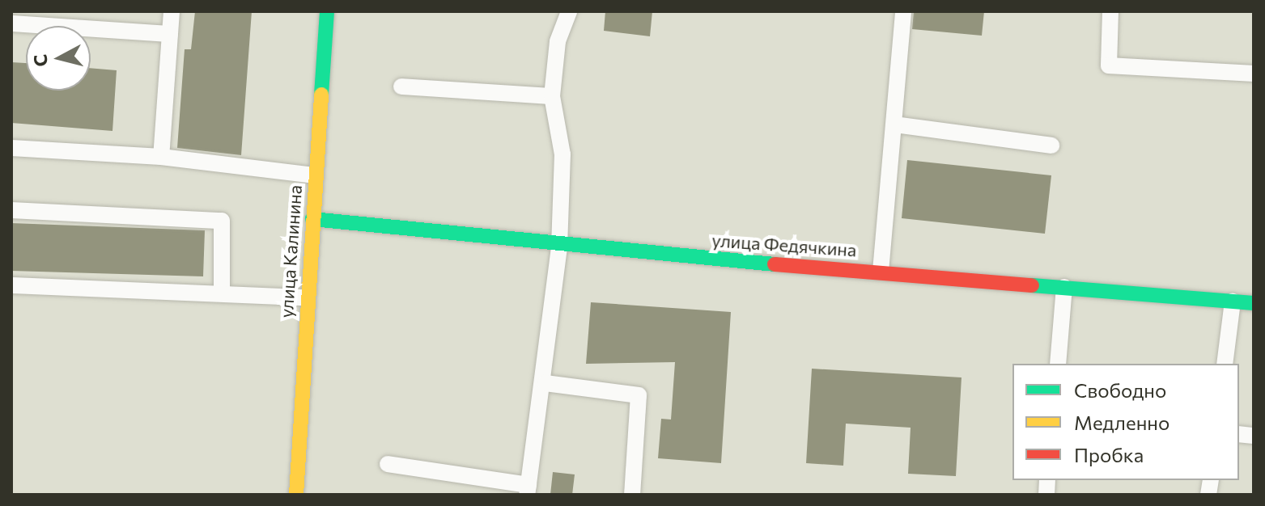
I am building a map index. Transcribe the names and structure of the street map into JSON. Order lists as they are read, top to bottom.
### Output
{
  "streets": {
    "street": ["улица Федячкина", "улица Калинина"]
  },
  "crossings": [
    ["улица Федячкина", "улица Калинина"]
  ],
  "legend": ["Свободно", "Медленно", "Пробка"],
  "north": "left"
}
